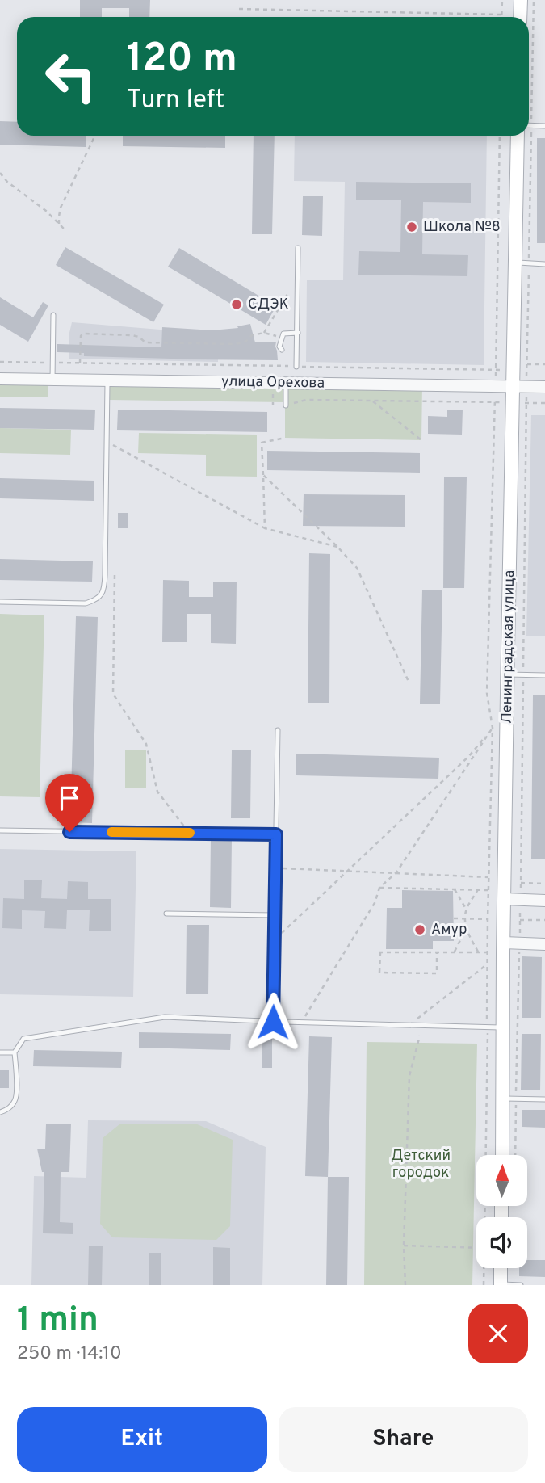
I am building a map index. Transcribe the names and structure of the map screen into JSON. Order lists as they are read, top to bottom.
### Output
{
  "streets": {
    "main road": ["Ленинградская улица"],
    "street": ["улица Орехова"]
  },
  "crossings": [
    ["улица Орехова", "Ленинградская улица"]
  ],
  "parks": ["Детский городок"],
  "places": ["Школа №8", "СДЭК", "Амур"],
  "north": "top",
  "page": {
    "turn": ["120 m", "Turn left"],
    "heading": ["1 min", "250 m · 14:10"],
    "buttons": ["Exit", "Share"]
  }
}
